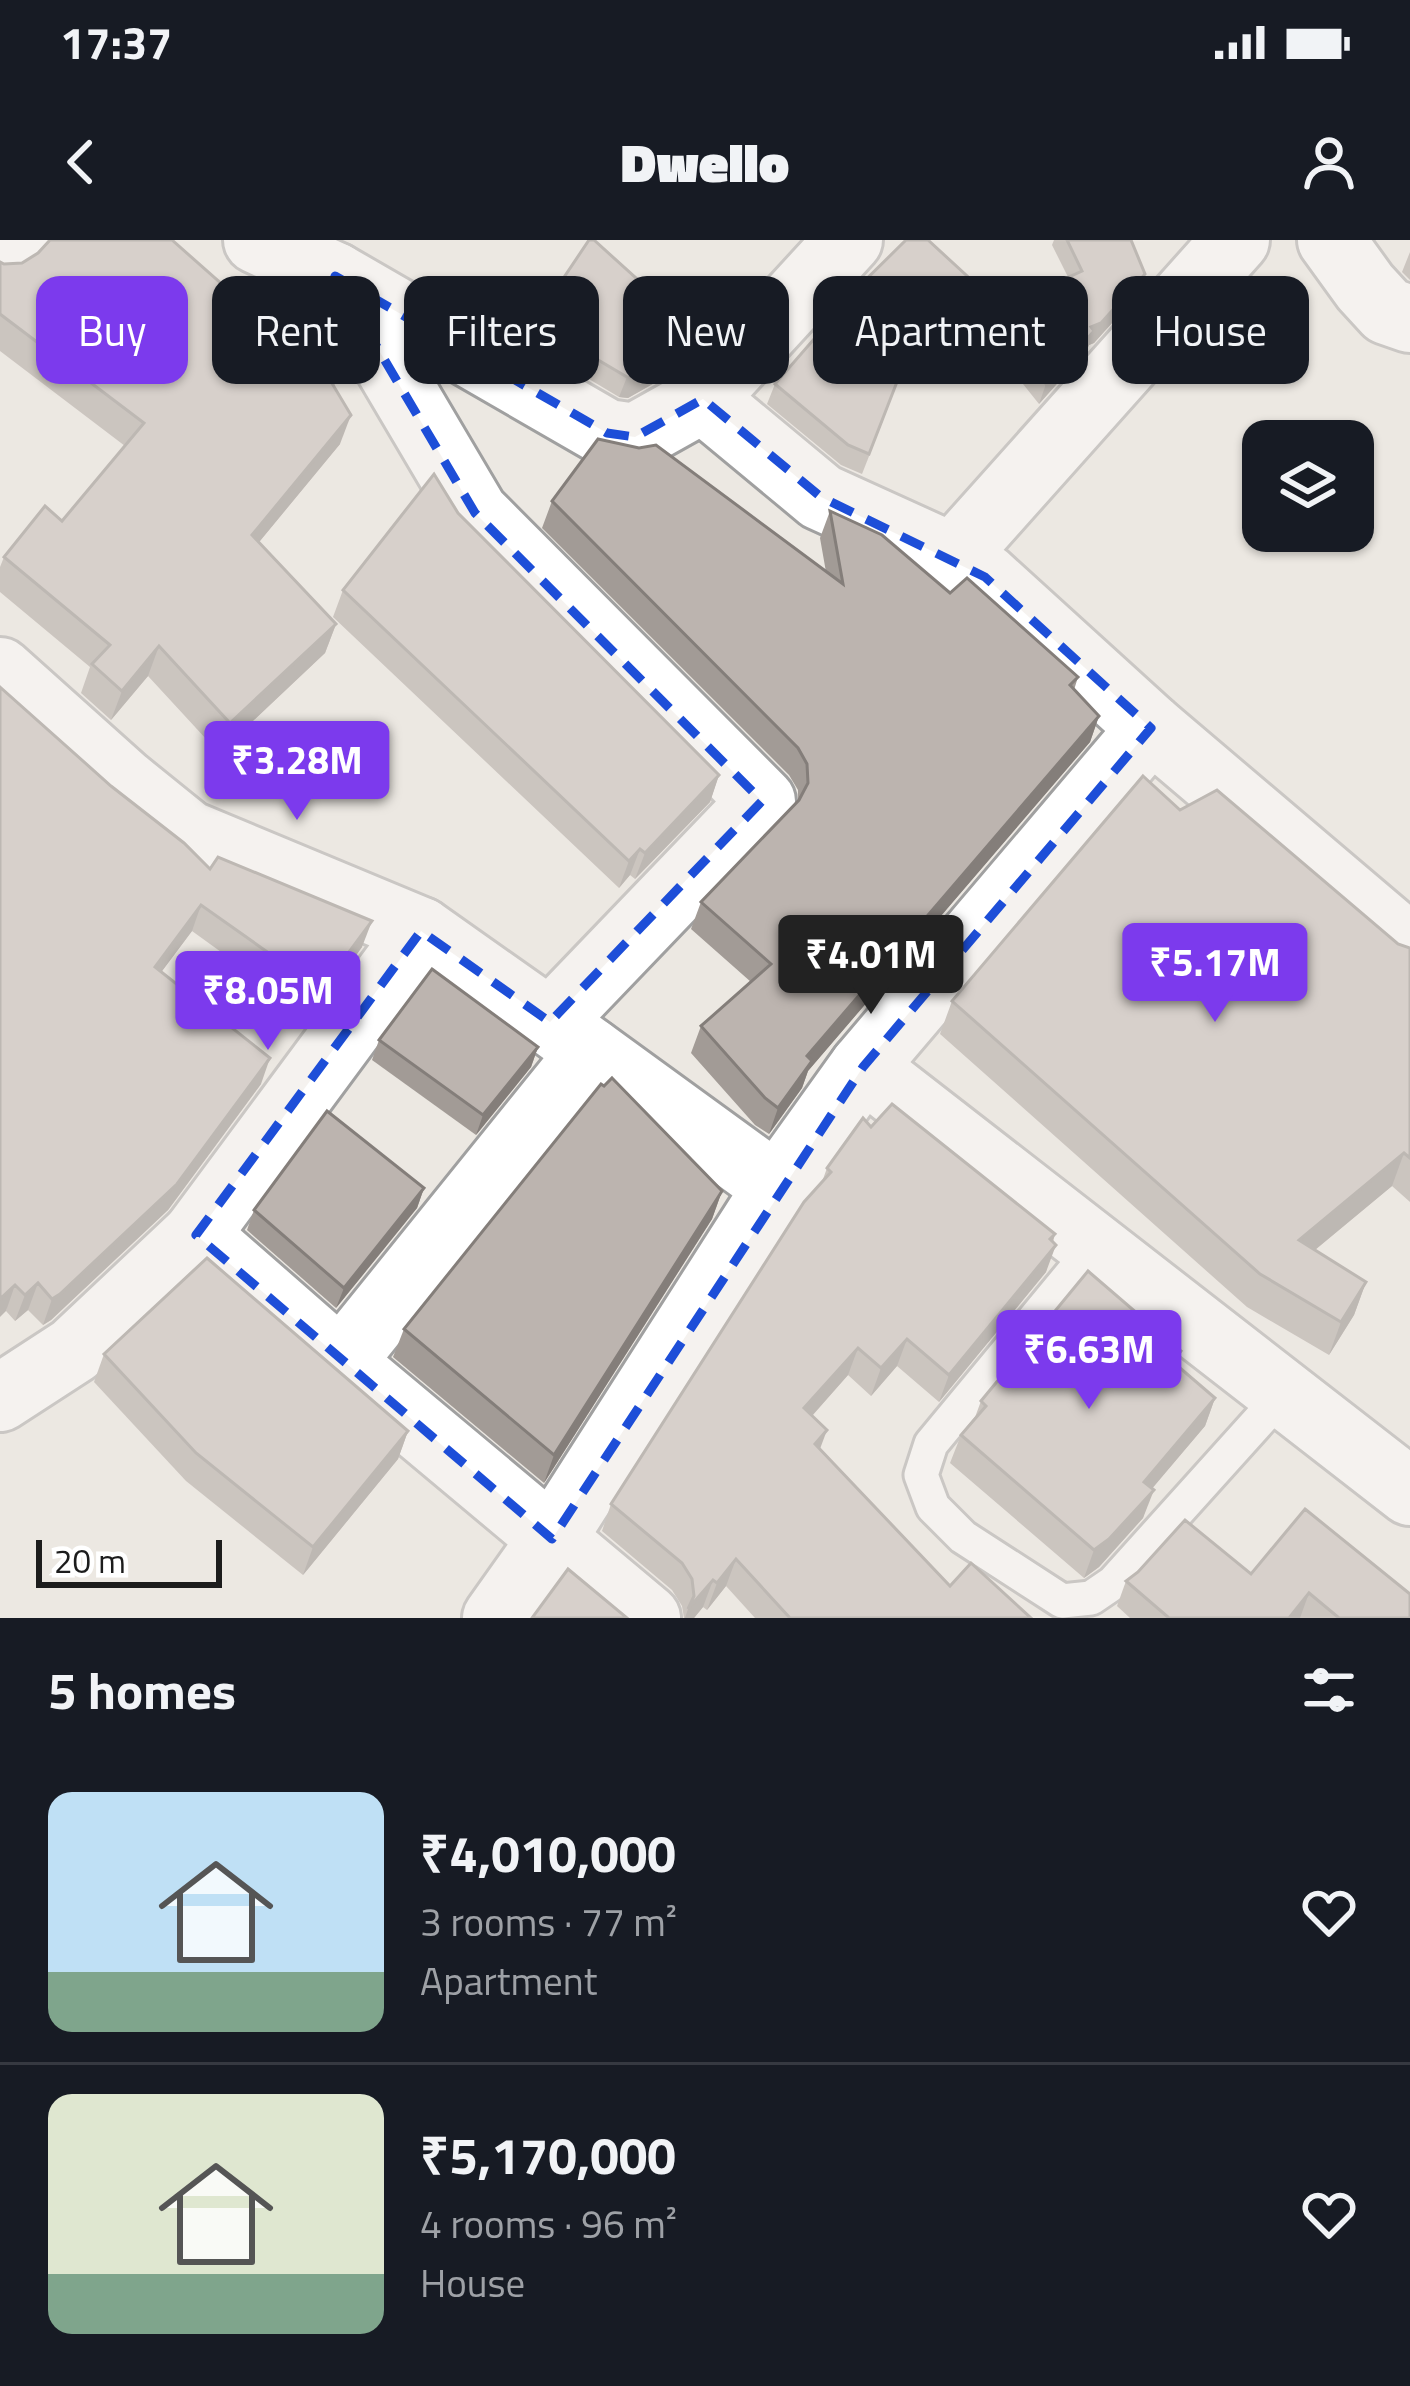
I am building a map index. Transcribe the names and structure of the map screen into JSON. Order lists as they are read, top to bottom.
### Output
{
  "scale_bar": "20 m",
  "page": {
    "status": "17:37",
    "header": "Dwello",
    "chip": [
      "Buy",
      "Rent",
      "Filters",
      "New",
      "Apartment",
      "House"
    ],
    "price": [
      "₹3.28M",
      "₹4.01M",
      "₹5.17M",
      "₹8.05M",
      "₹6.63M"
    ],
    "scale": "20 m",
    "heading": "5 homes",
    "list": [
      {
        "name": "₹4,010,000",
        "note": "3 rooms · 77 m² · Apartment"
      },
      {
        "name": "₹5,170,000",
        "note": "4 rooms · 96 m² · House"
      }
    ]
  }
}
